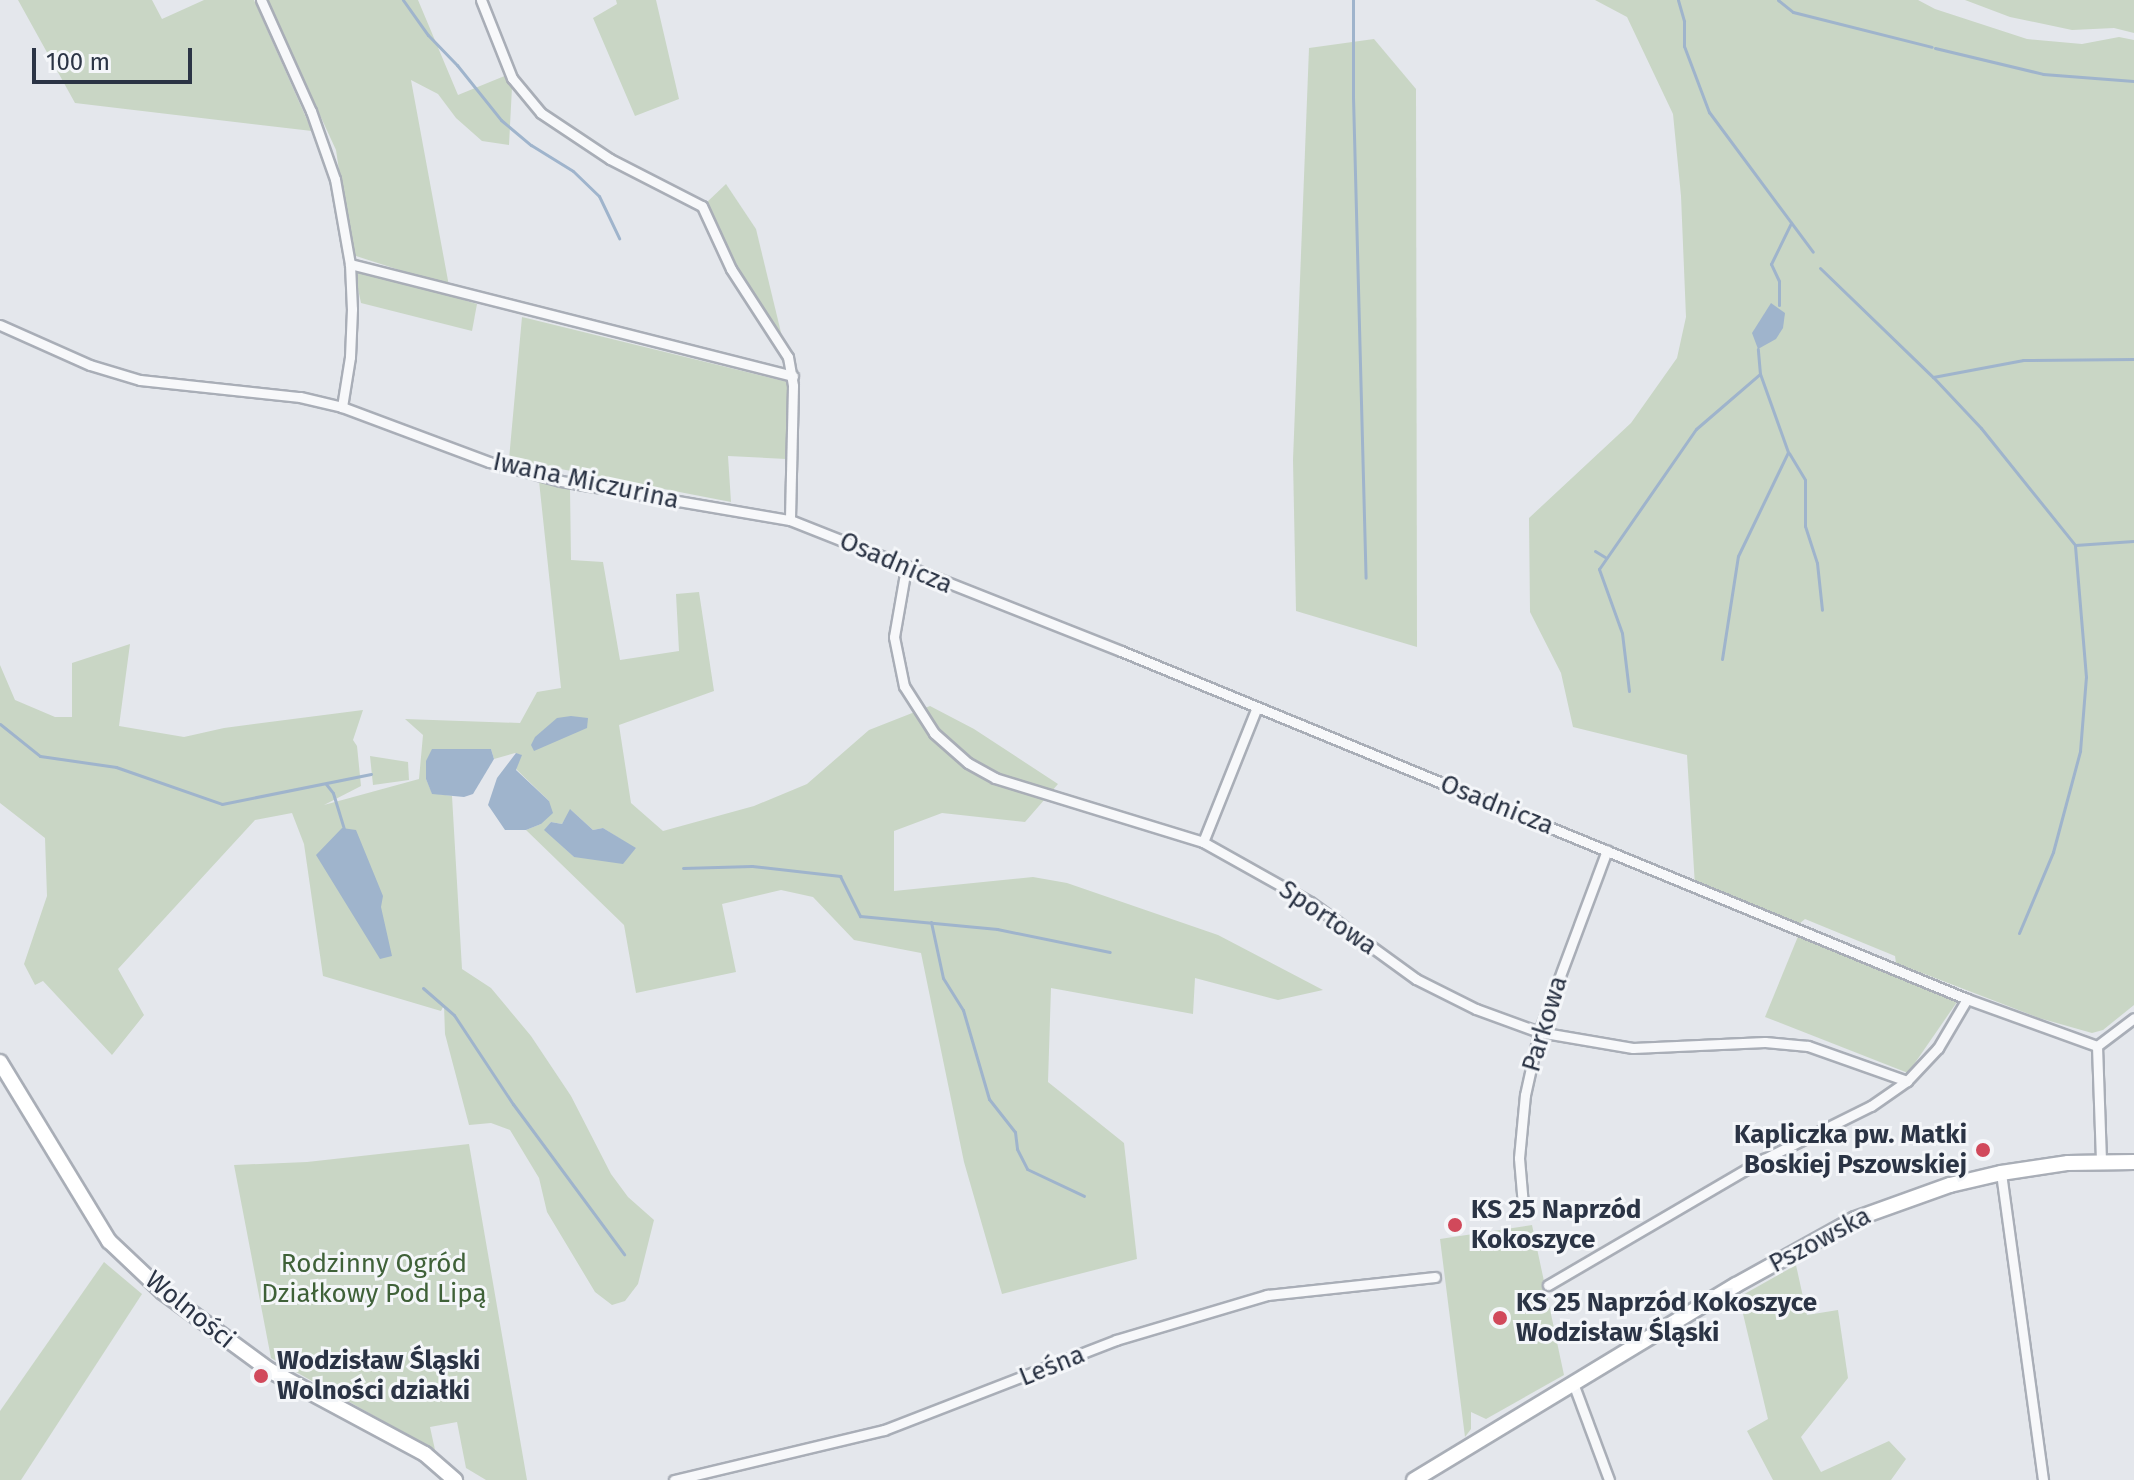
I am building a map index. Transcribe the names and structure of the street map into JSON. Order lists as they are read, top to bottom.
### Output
{
  "streets": {
    "main road": ["Pszowska", "Wolności"],
    "street": [
      "Iwana Miczurina",
      "Osadnicza",
      "Sportowa",
      "Parkowa",
      "Leśna"
    ]
  },
  "crossings": [
    ["Iwana Miczurina", "Osadnicza"],
    ["Osadnicza", "Sportowa"],
    ["Osadnicza", "Parkowa"],
    ["Sportowa", "Parkowa"]
  ],
  "parks": ["Rodzinny Ogród Działkowy Pod Lipą"],
  "places": [
    "Kapliczka pw. Matki Boskiej Pszowskiej",
    "KS 25 Naprzód Kokoszyce",
    "KS 25 Naprzód Kokoszyce Wodzisław Śląski",
    "Wodzisław Śląski Wolności działki"
  ],
  "scale_bar": "100 m"
}
